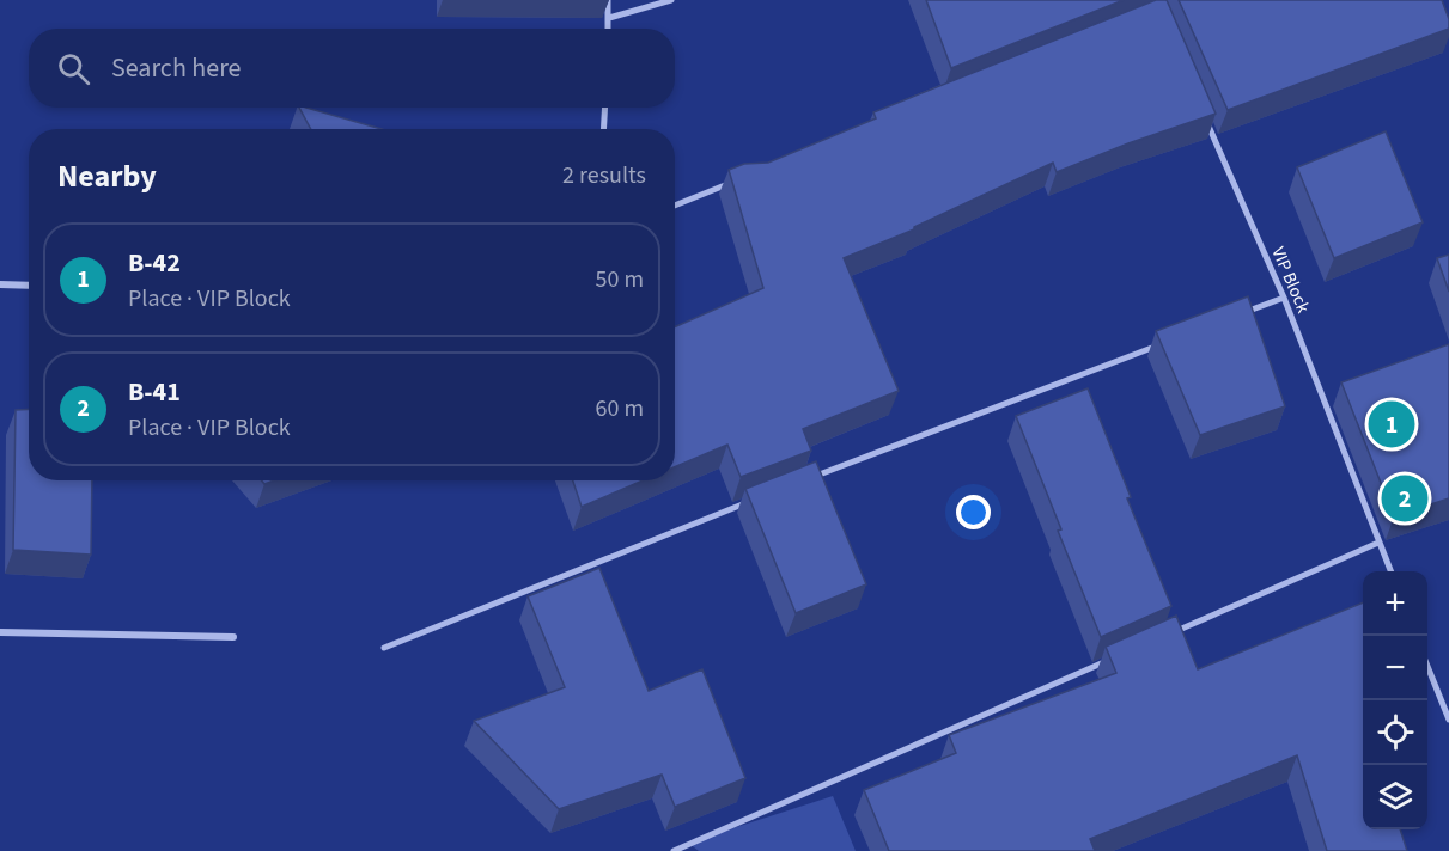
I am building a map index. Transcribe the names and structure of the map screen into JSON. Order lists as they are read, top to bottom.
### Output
{
  "streets": {
    "street": ["VIP Block"]
  },
  "page": {
    "search": "Search here",
    "heading": ["Nearby", "2 results"],
    "list": [
      {
        "mark": "1",
        "name": "B-42",
        "note": "Place · VIP Block",
        "value": "50 m"
      },
      {
        "mark": "2",
        "name": "B-41",
        "note": "Place · VIP Block",
        "value": "60 m"
      }
    ],
    "pins": ["1", "2"],
    "map_buttons": ["+", "−"]
  }
}
